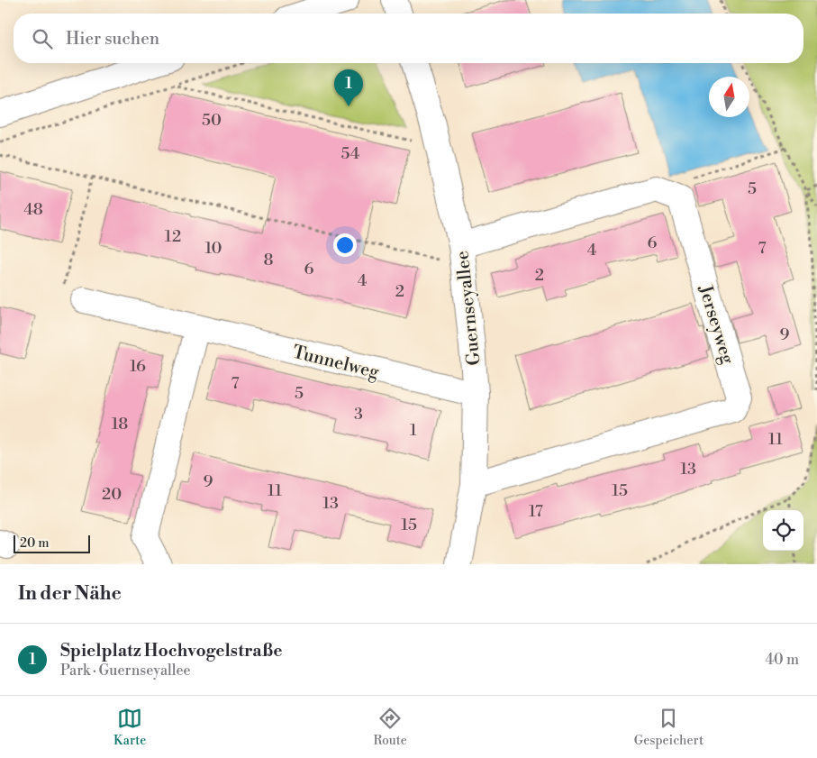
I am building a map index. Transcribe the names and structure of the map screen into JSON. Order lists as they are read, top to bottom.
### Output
{
  "streets": {
    "street": ["Guernseyallee", "Jerseyweg", "Tunnelweg"]
  },
  "crossings": [
    ["Guernseyallee", "Jerseyweg"],
    ["Guernseyallee", "Tunnelweg"]
  ],
  "house_numbers": [
    "50",
    "54",
    "5",
    "48",
    "12",
    "6",
    "10",
    "7",
    "4",
    "8",
    "6",
    "2",
    "4",
    "2",
    "9",
    "16",
    "7",
    "5",
    "3",
    "18",
    "1",
    "11",
    "13",
    "9",
    "11",
    "15",
    "20",
    "13",
    "17",
    "15"
  ],
  "scale_bar": "20 m",
  "north": "top",
  "page": {
    "search": "Hier suchen",
    "pins": "1",
    "scale": "20 m",
    "heading": "In der Nähe",
    "list": [
      {
        "mark": "1",
        "name": "Spielplatz Hochvogelstraße",
        "note": "Park · Guernseyallee",
        "value": "40 m"
      }
    ],
    "nav": ["Karte", "Route", "Gespeichert"]
  }
}
